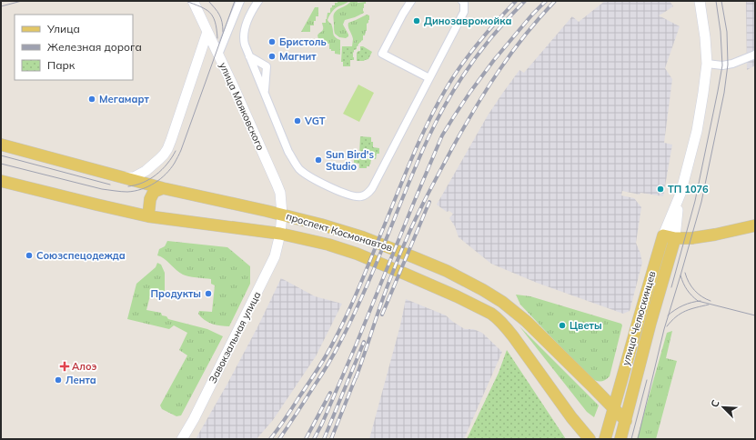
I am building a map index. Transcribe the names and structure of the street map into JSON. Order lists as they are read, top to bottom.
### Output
{
  "streets": {
    "main road": [
      "улица Маяковского",
      "проспект Космонавтов",
      "улица Челюскинцев",
      "Завокзальная улица"
    ]
  },
  "crossings": [
    ["улица Маяковского", "проспект Космонавтов"],
    ["улица Маяковского", "Завокзальная улица"],
    ["проспект Космонавтов", "улица Челюскинцев"],
    ["проспект Космонавтов", "Завокзальная улица"]
  ],
  "places": {
    "other": [
      "Динозавромойка",
      "Бристоль",
      "Магнит",
      "Мегамарт",
      "VGT",
      "Sun Bird's Studio",
      "ТП 1076",
      "Союзспецодежда",
      "Продукты",
      "Цветы",
      "Лента"
    ],
    "health": ["Алоэ"]
  },
  "legend": ["Улица", "Железная дорога", "Парк"],
  "north": "top left"
}
